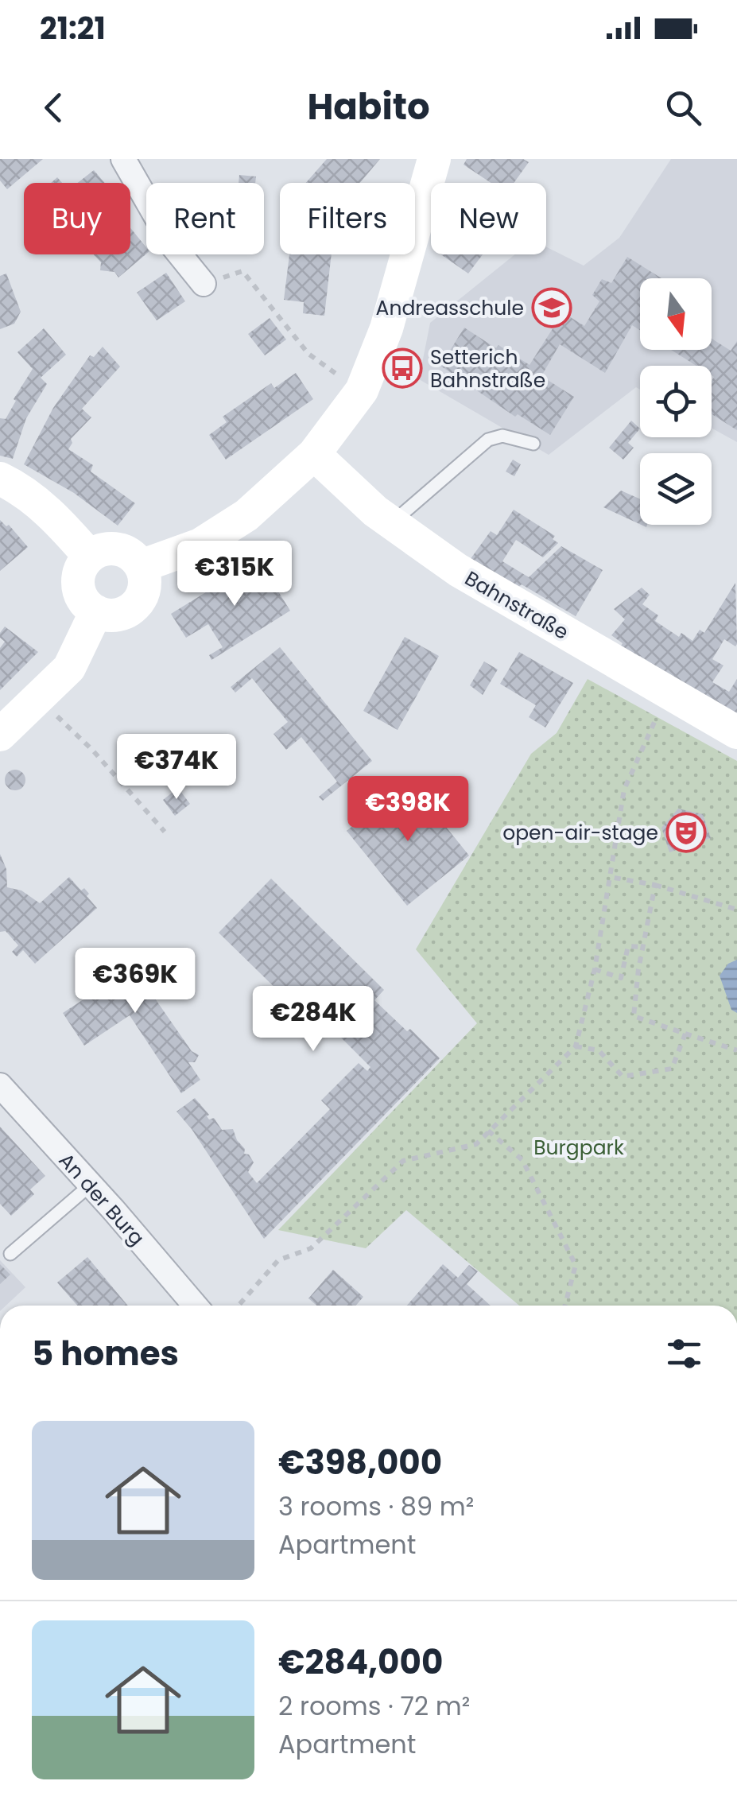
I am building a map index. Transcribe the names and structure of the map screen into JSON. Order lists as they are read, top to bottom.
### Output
{
  "streets": {
    "main road": ["Bahnstraße"],
    "street": ["An der Burg"]
  },
  "parks": ["Burgpark"],
  "places": {
    "school or university": ["Andreasschule"],
    "bus stop": ["Setterich Bahnstraße"],
    "theatre": ["open-air-stage"]
  },
  "north": "bottom",
  "page": {
    "status": "21:21",
    "header": "Habito",
    "chip": [
      "Buy",
      "Rent",
      "Filters",
      "New"
    ],
    "price": [
      "€315K",
      "€374K",
      "€398K",
      "€369K",
      "€284K"
    ],
    "heading": "5 homes",
    "list": [
      {
        "name": "€398,000",
        "note": "3 rooms · 89 m² · Apartment"
      },
      {
        "name": "€284,000",
        "note": "2 rooms · 72 m² · Apartment"
      }
    ]
  }
}
